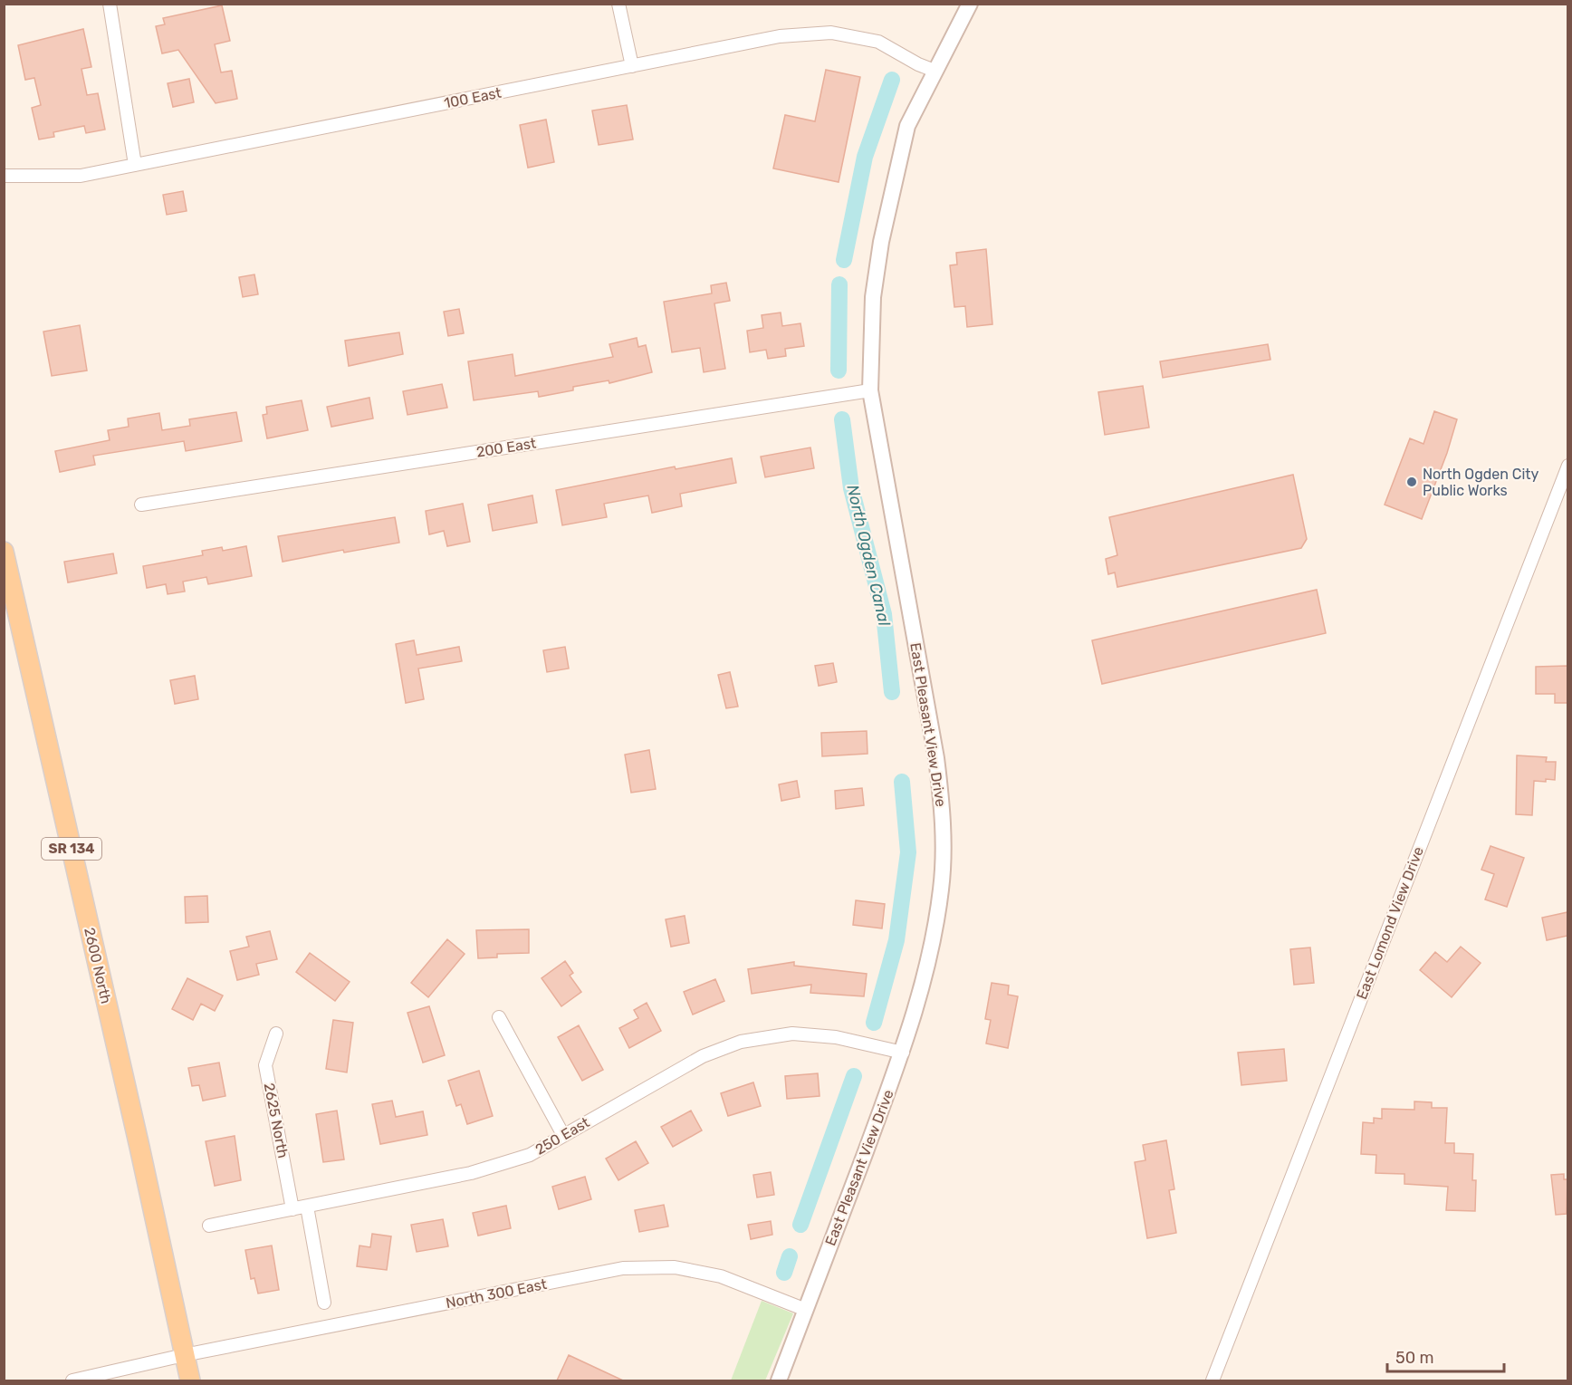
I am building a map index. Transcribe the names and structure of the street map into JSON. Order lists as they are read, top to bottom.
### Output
{
  "streets": {
    "main road": ["SR 134", "2600 North"],
    "street": [
      "100 East",
      "200 East",
      "East Pleasant View Drive",
      "East Lomond View Drive",
      "2625 North",
      "250 East",
      "North 300 East"
    ]
  },
  "crossings": [
    ["100 East", "East Pleasant View Drive"],
    ["200 East", "East Pleasant View Drive"],
    ["East Pleasant View Drive", "250 East"],
    ["East Pleasant View Drive", "North 300 East"],
    ["2600 North", "North 300 East"],
    ["2625 North", "250 East"]
  ],
  "water": ["North Ogden Canal"],
  "places": ["North Ogden City Public Works"],
  "scale_bar": "50 m"
}
